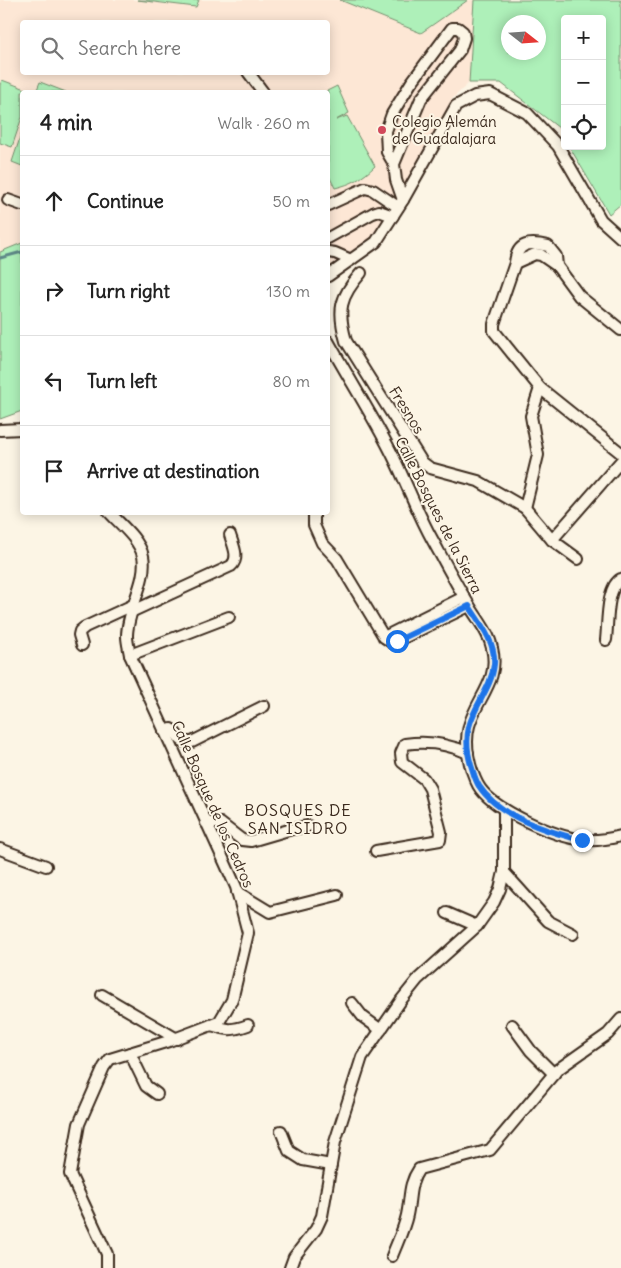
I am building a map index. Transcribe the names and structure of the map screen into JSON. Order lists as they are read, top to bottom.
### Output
{
  "streets": {
    "street": ["Fresnos", "Calle Bosques de la Sierra", "Calle Bosque de los Cedros"]
  },
  "districts": ["BOSQUES DE SAN ISIDRO"],
  "places": ["Colegio Alemán de Guadalajara"],
  "north": "right",
  "page": {
    "map_buttons": ["+", "−"],
    "search": "Search here",
    "heading": ["4 min", "Walk · 260 m"],
    "list": [
      ["Continue", "50 m"],
      ["Turn right", "130 m"],
      ["Turn left", "80 m"],
      "Arrive at destination"
    ]
  }
}
